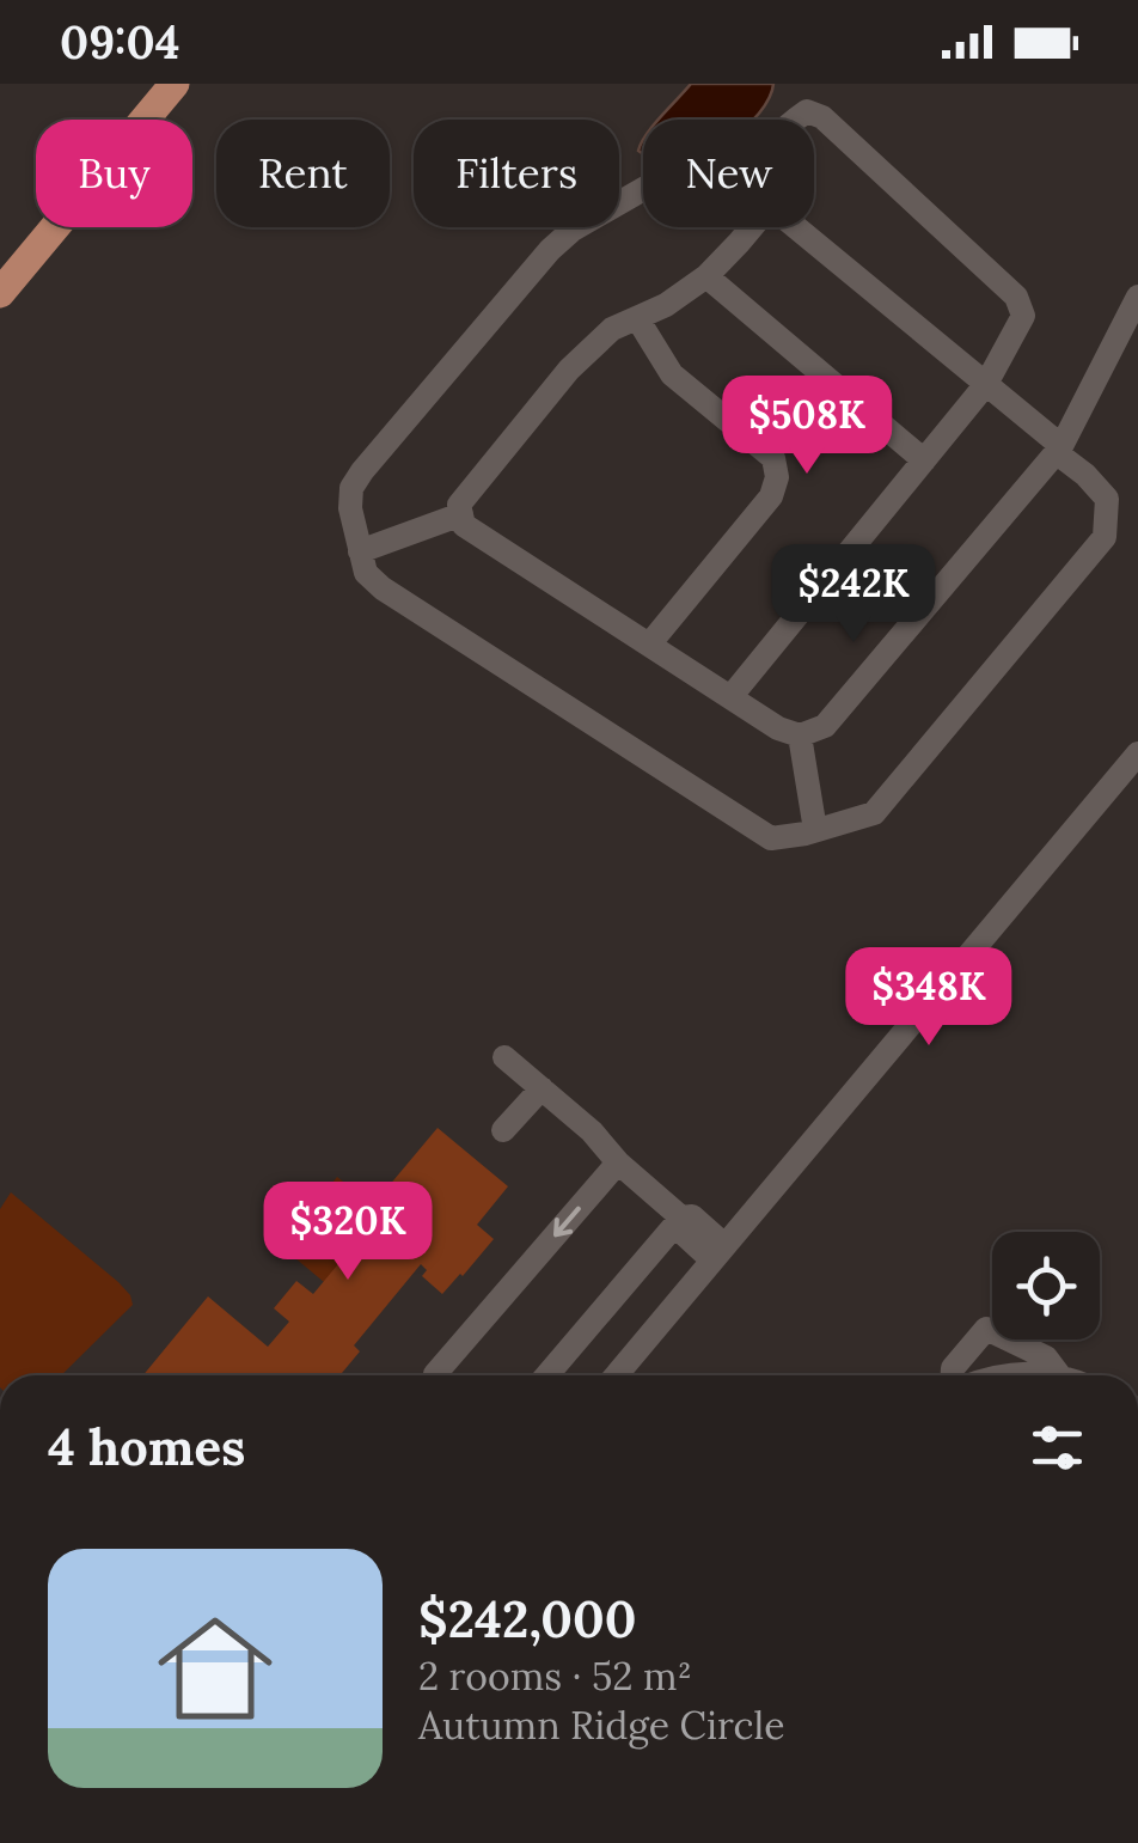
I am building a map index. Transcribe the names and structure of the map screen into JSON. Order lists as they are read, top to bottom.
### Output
{
  "page": {
    "status": "09:04",
    "chip": [
      "Buy",
      "Rent",
      "Filters",
      "New"
    ],
    "price": [
      "$508K",
      "$242K",
      "$348K",
      "$320K"
    ],
    "heading": "4 homes",
    "list": [
      {
        "name": "$242,000",
        "note": "2 rooms · 52 m² · Autumn Ridge Circle"
      }
    ]
  }
}
